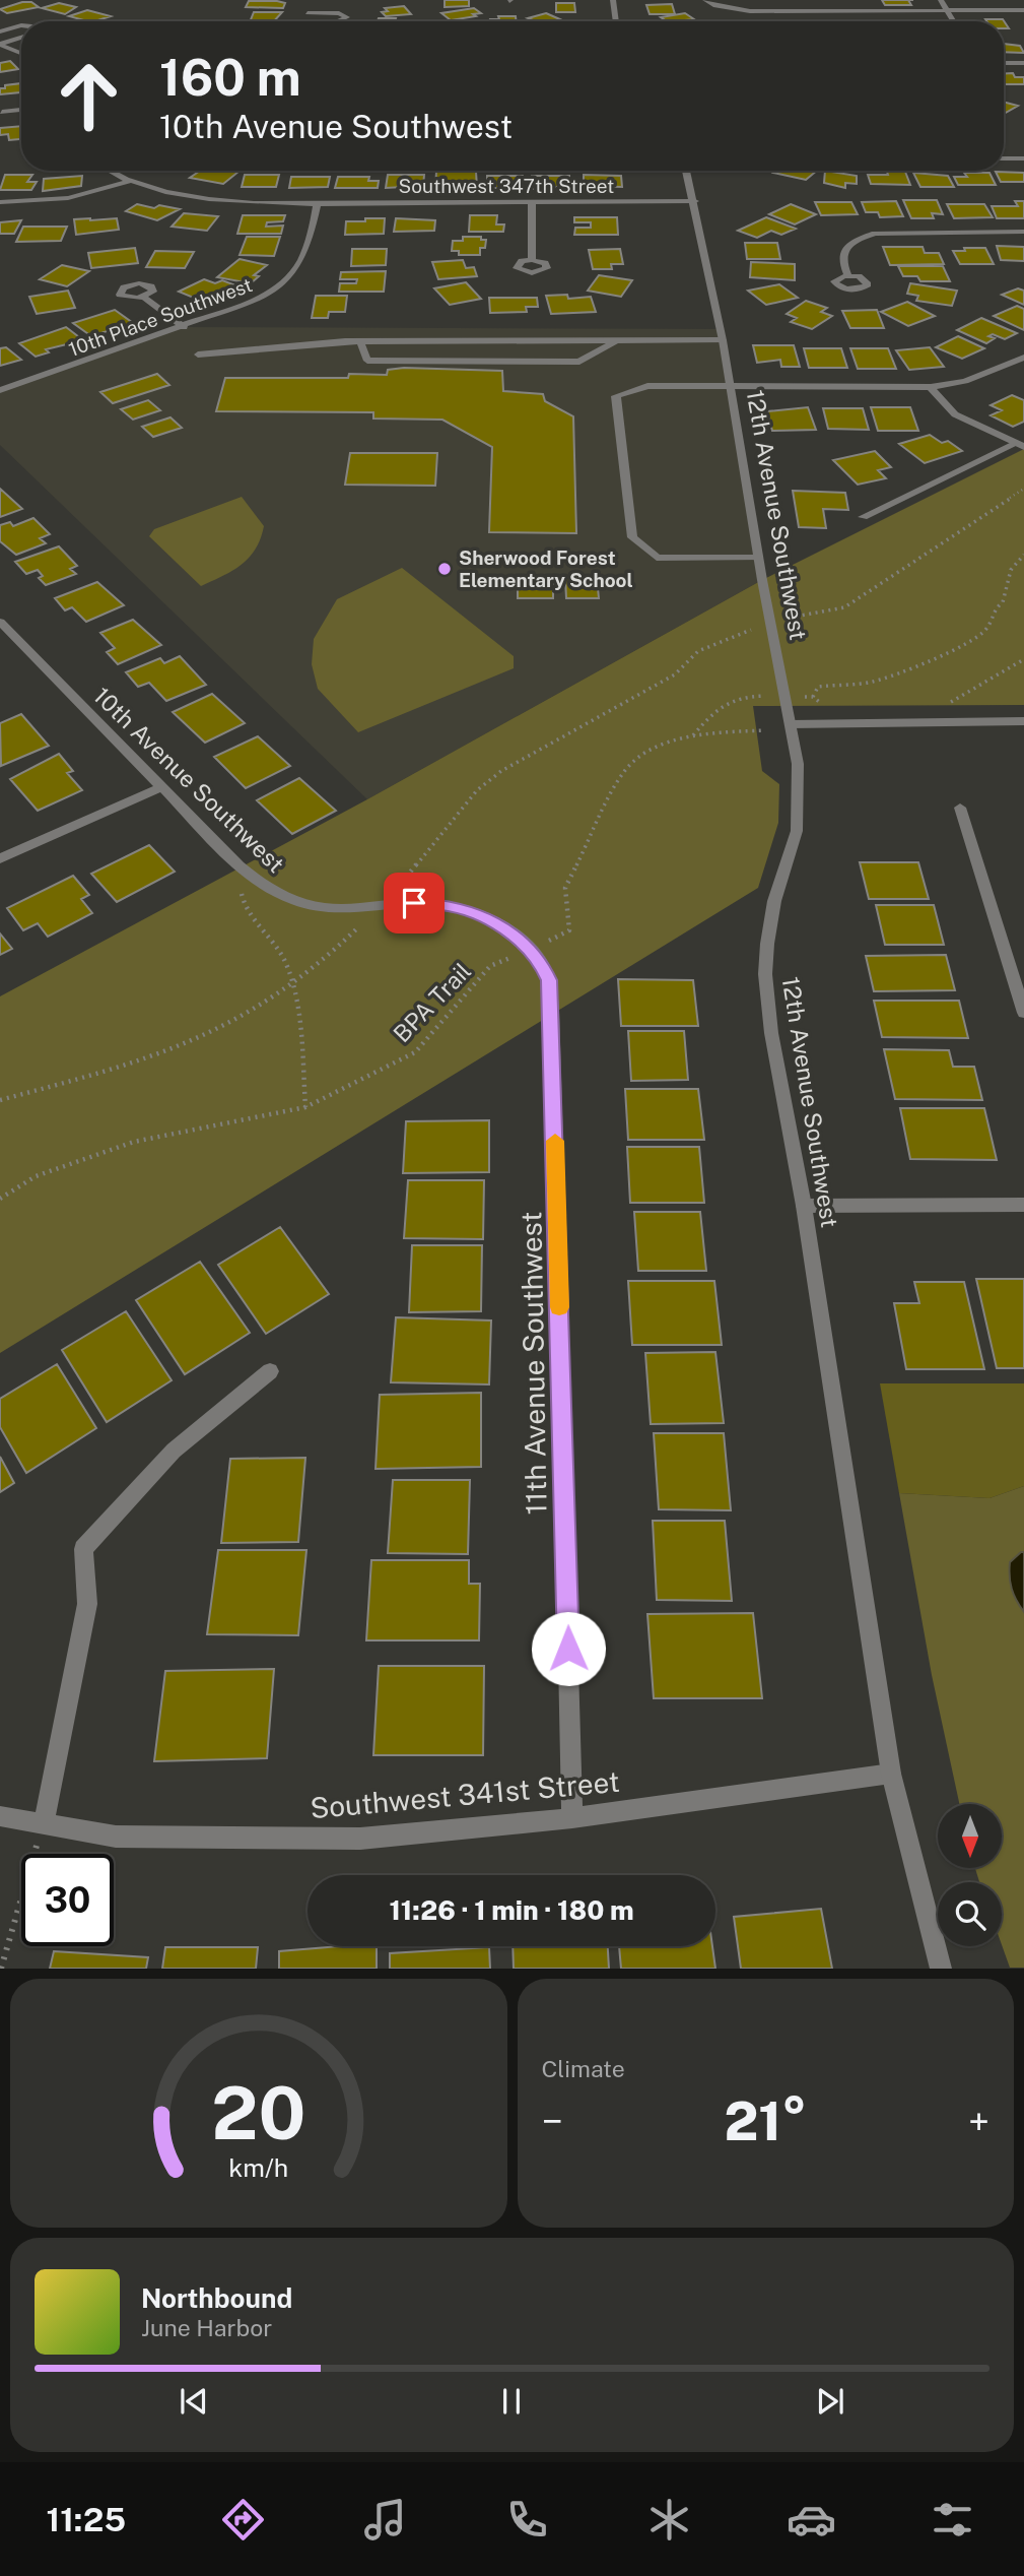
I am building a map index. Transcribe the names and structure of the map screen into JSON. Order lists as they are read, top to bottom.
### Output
{
  "streets": {
    "street": [
      "Southwest 347th Street",
      "10th Place Southwest",
      "12th Avenue Southwest",
      "10th Avenue Southwest",
      "11th Avenue Southwest",
      "Southwest 341st Street"
    ],
    "path": ["BPA Trail"]
  },
  "crossings": [
    ["Southwest 347th Street", "10th Place Southwest"],
    ["Southwest 347th Street", "12th Avenue Southwest"],
    ["12th Avenue Southwest", "Southwest 341st Street"],
    ["10th Avenue Southwest", "11th Avenue Southwest"],
    ["BPA Trail", "11th Avenue Southwest"],
    ["11th Avenue Southwest", "Southwest 341st Street"]
  ],
  "places": ["Sherwood Forest Elementary School"],
  "north": "bottom",
  "page": {
    "turn": ["160 m", "10th Avenue Southwest"],
    "limit": "30",
    "trip": "11:26 · 1 min · 180 m",
    "tile": "Climate",
    "heat": ["−", "21°", "+"],
    "song": ["Northbound", "June Harbor"],
    "tabs": "11:25",
    "gauge": ["20", "km/h"]
  }
}
